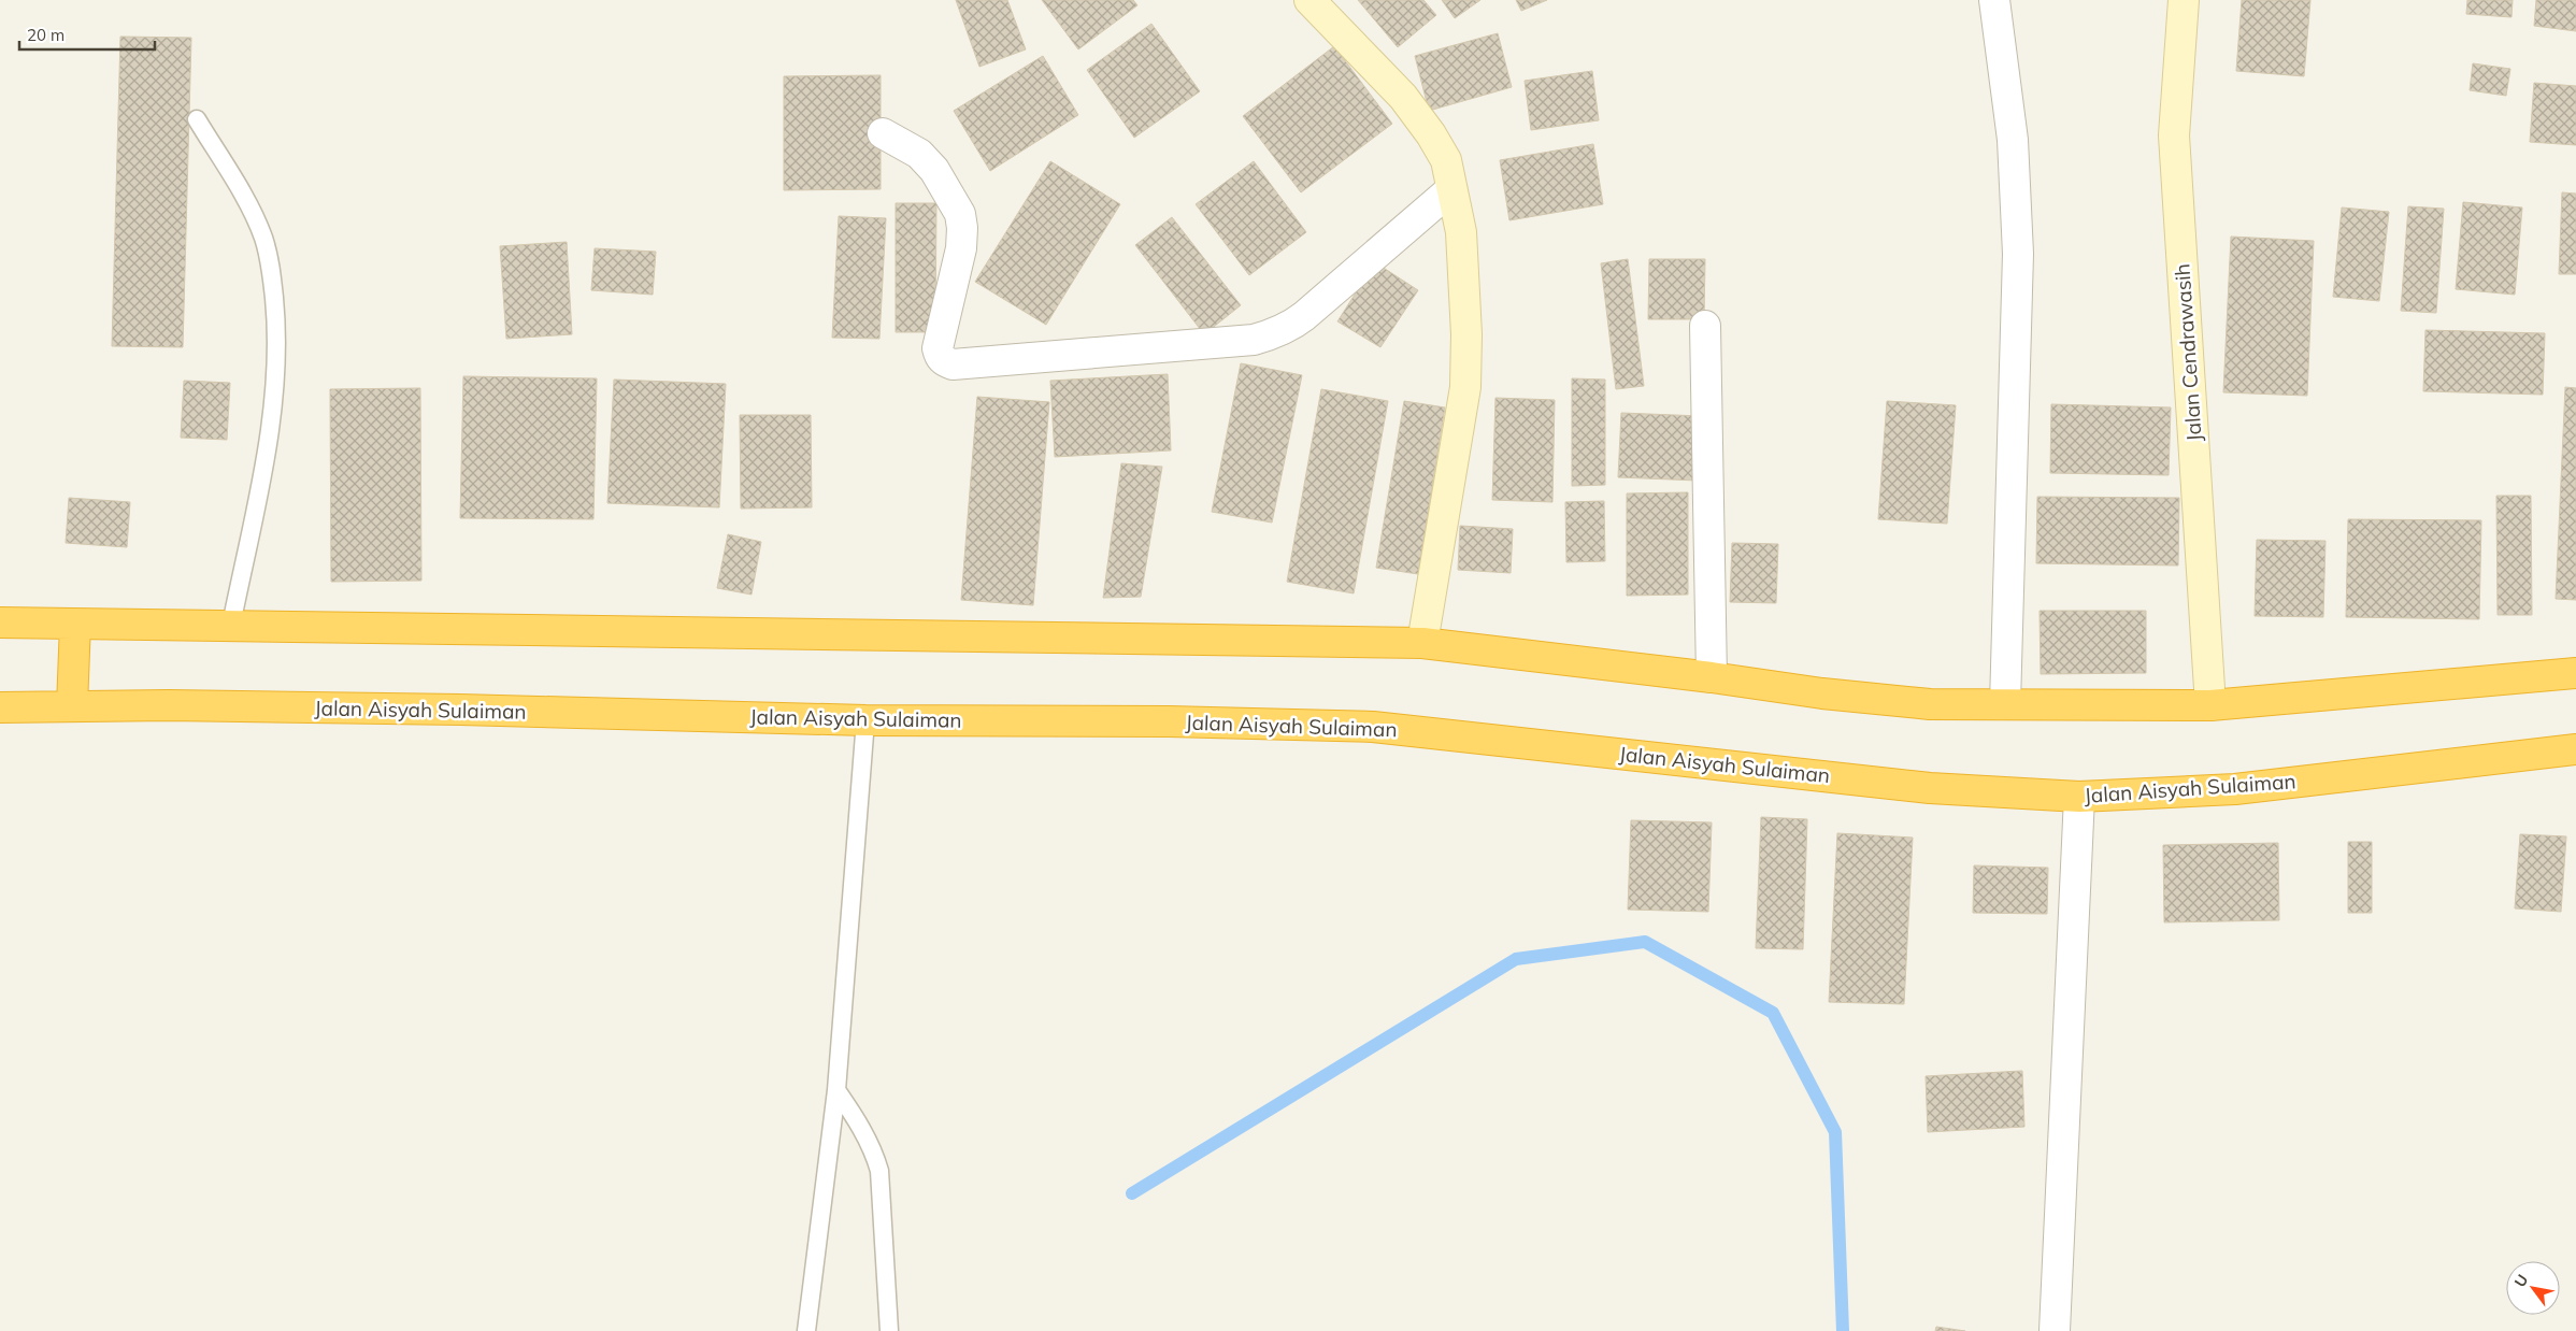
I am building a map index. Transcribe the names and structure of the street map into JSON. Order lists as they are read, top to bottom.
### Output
{
  "streets": {
    "highway": ["Jalan Aisyah Sulaiman"],
    "street": ["Jalan Cendrawasih"]
  },
  "scale_bar": "20 m",
  "north": "top left"
}
